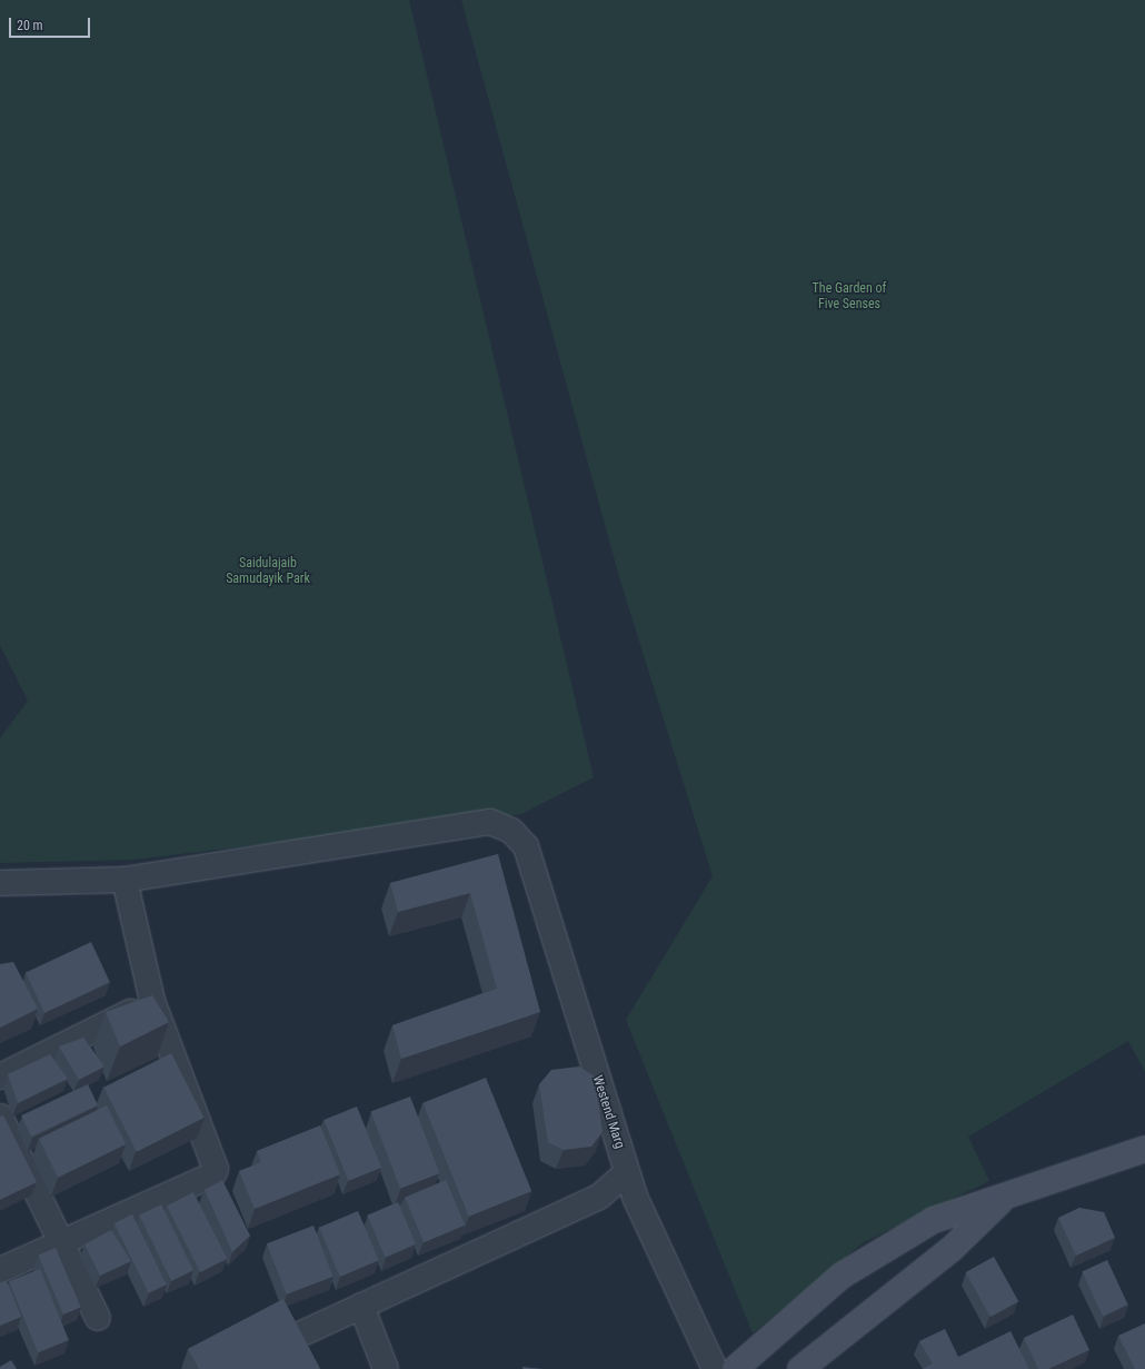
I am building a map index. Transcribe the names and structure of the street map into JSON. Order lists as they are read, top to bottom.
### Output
{
  "streets": {
    "street": ["Westend Marg"]
  },
  "parks": ["The Garden of Five Senses", "Saidulajaib Samudayik Park"],
  "scale_bar": "20 m"
}
